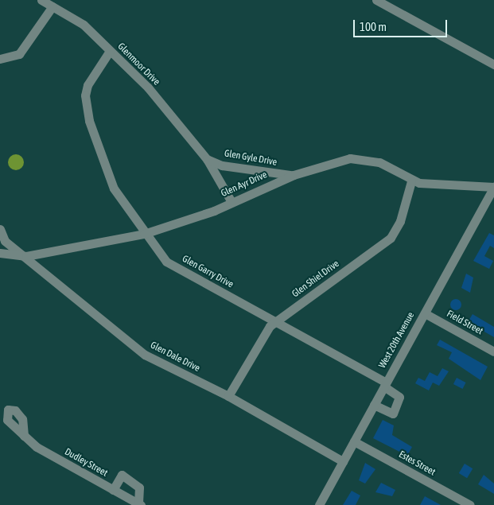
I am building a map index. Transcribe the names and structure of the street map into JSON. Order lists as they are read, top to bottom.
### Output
{
  "streets": {
    "street": [
      "Glenmoor Drive",
      "Glen Gyle Drive",
      "Glen Ayr Drive",
      "Glen Garry Drive",
      "Glen Shiel Drive",
      "Field Street",
      "West 20th Avenue",
      "Glen Dale Drive",
      "Dudley Street",
      "Estes Street"
    ]
  },
  "crossings": [
    ["Glenmoor Drive", "Glen Gyle Drive"],
    ["Glenmoor Drive", "Glen Garry Drive"],
    ["Glen Gyle Drive", "Glen Ayr Drive"],
    ["Glen Ayr Drive", "Glen Garry Drive"],
    ["Glen Ayr Drive", "Glen Shiel Drive"],
    ["Glen Ayr Drive", "Glen Dale Drive"],
    ["Glen Garry Drive", "Glen Shiel Drive"],
    ["Glen Garry Drive", "West 20th Avenue"],
    ["Glen Shiel Drive", "Glen Dale Drive"],
    ["Field Street", "West 20th Avenue"],
    ["West 20th Avenue", "Glen Dale Drive"],
    ["West 20th Avenue", "Estes Street"]
  ],
  "scale_bar": "100 m"
}
